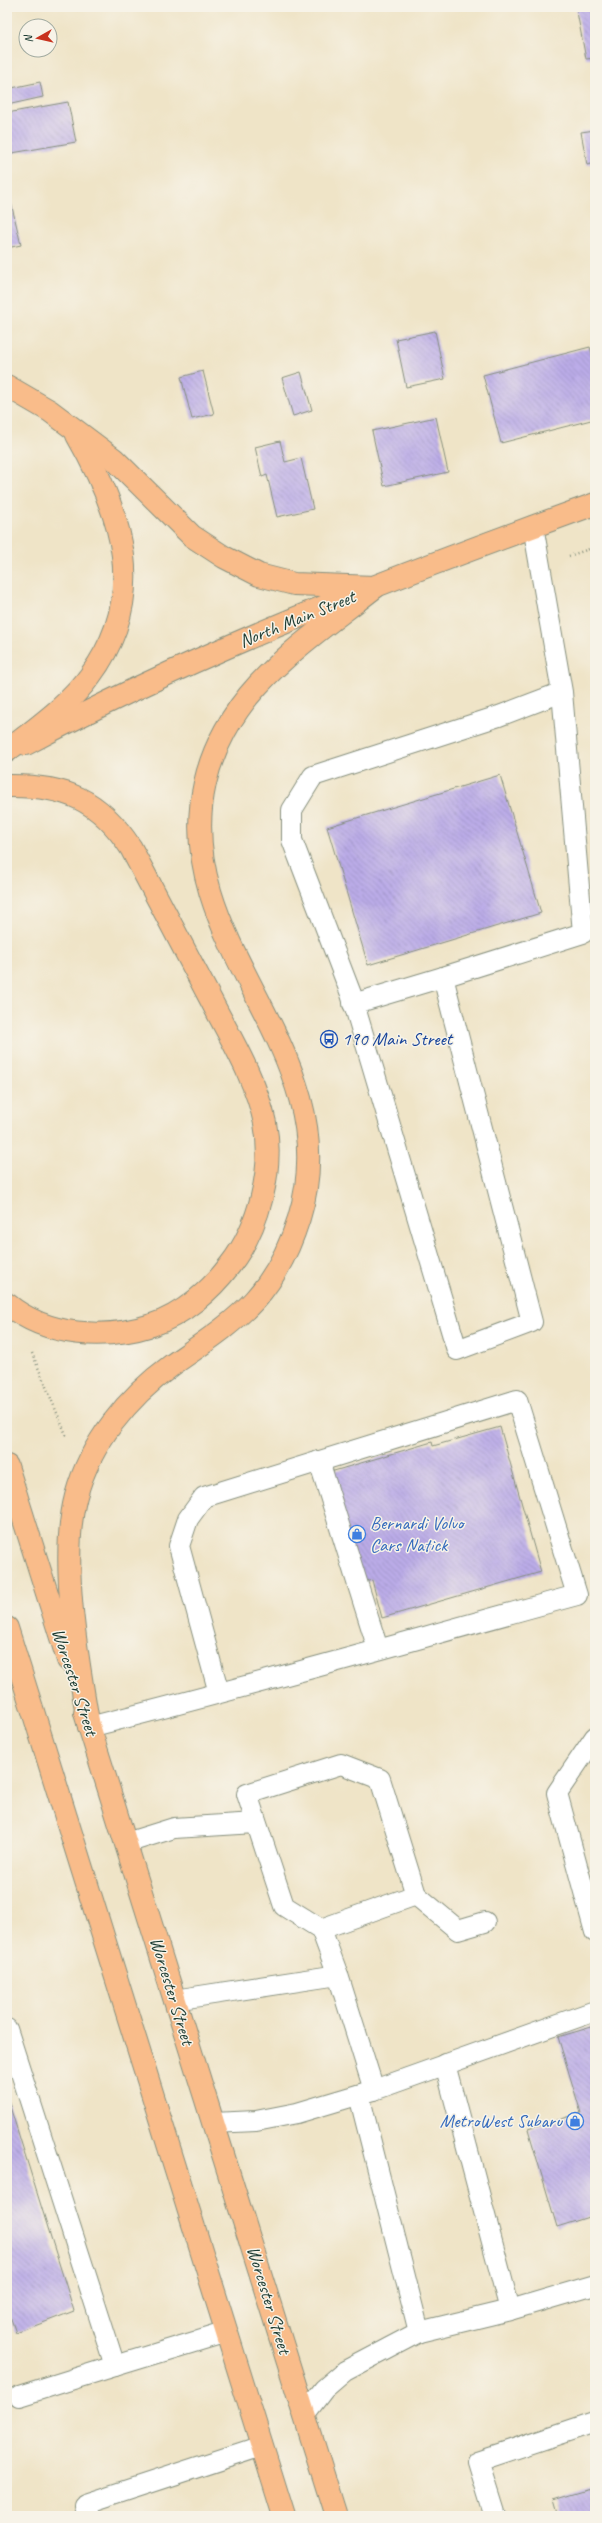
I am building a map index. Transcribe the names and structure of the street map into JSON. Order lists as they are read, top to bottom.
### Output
{
  "streets": {
    "main road": ["North Main Street", "Worcester Street"]
  },
  "places": {
    "bus stop": ["190 Main Street"],
    "shop": ["Bernardi Volvo Cars Natick", "MetroWest Subaru"]
  },
  "north": "left"
}
